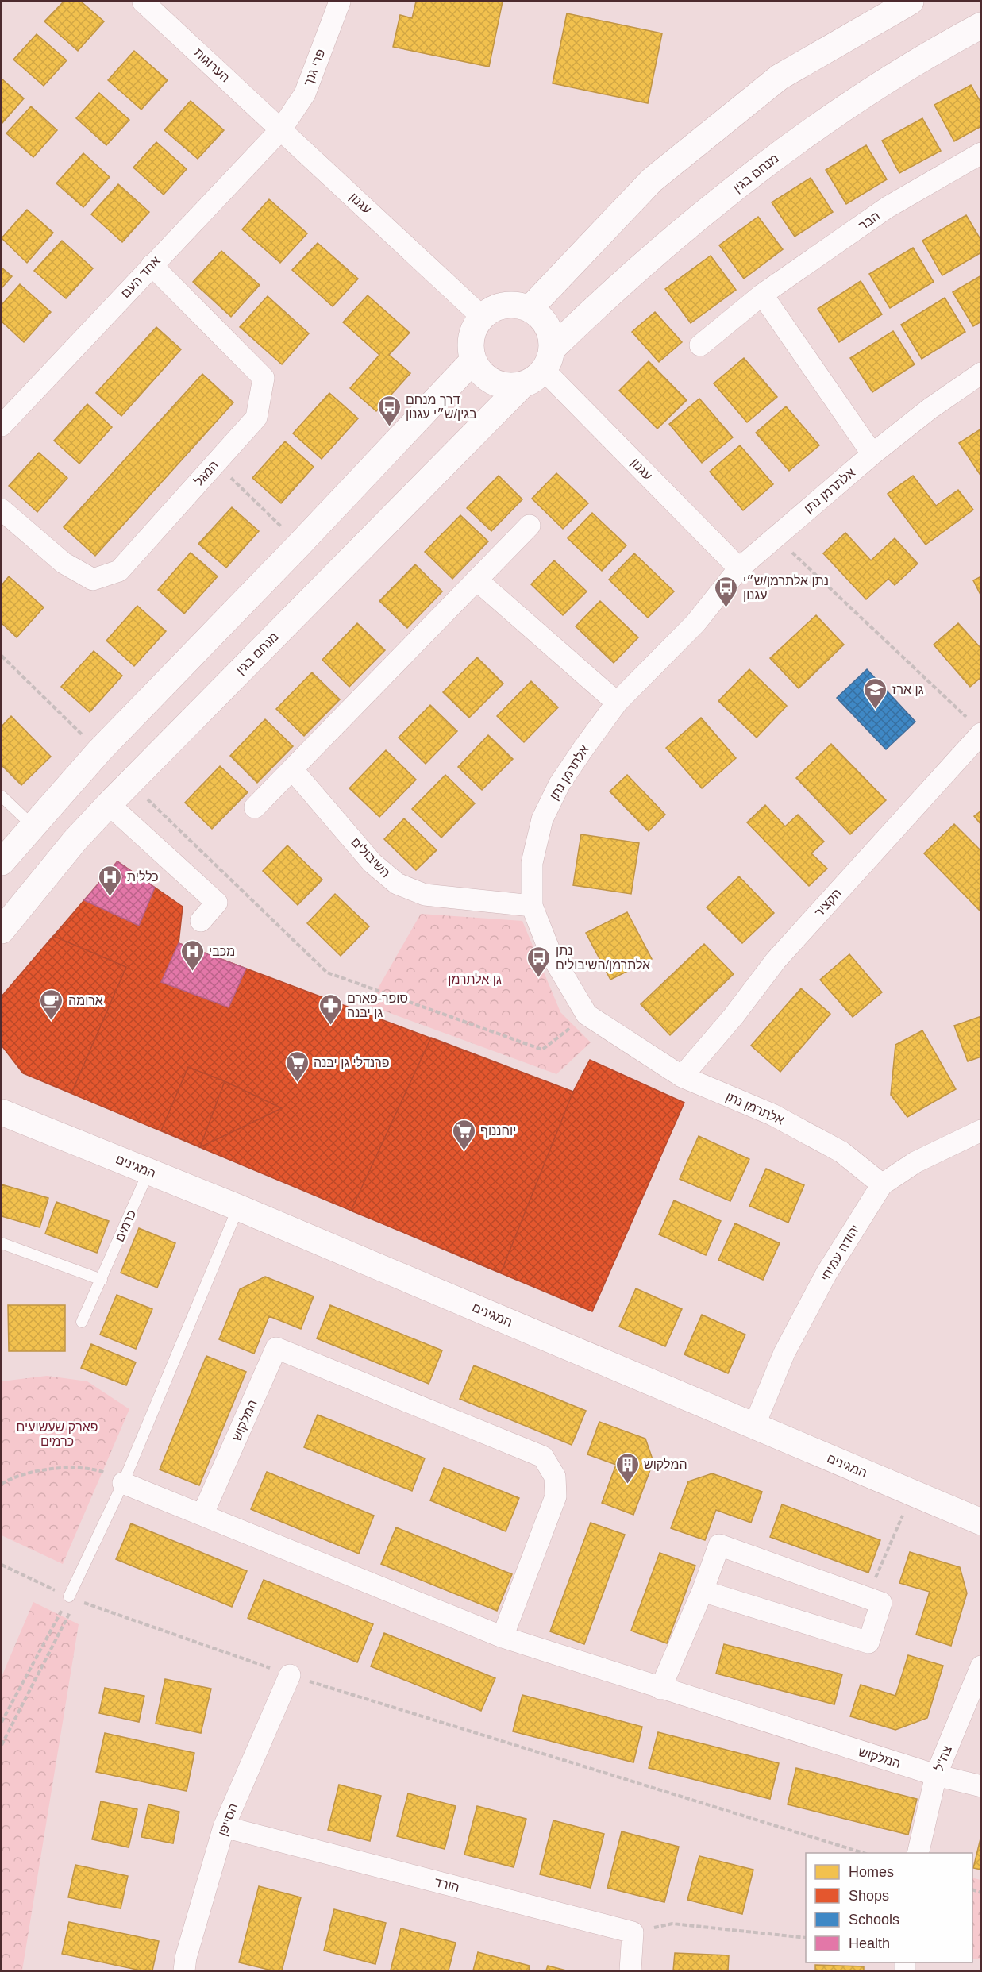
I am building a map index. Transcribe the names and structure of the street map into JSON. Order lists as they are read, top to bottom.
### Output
{
  "streets": {
    "main road": ["מנחם בגין", "המגינים"],
    "street": [
      "הערוגות",
      "פרי גנך",
      "עגנון",
      "הבר",
      "אחד העם",
      "המגל",
      "אלתרמן נתן",
      "השיבולים",
      "הקציר",
      "יהודה עמיחי",
      "המלקוש",
      "צה\"ל",
      "הסייפן",
      "הורד"
    ],
    "lane": ["כרמים"]
  },
  "crossings": [
    ["הערוגות", "פרי גנך"],
    ["הערוגות", "עגנון"],
    ["הערוגות", "אחד העם"],
    ["פרי גנך", "עגנון"],
    ["פרי גנך", "אחד העם"],
    ["מנחם בגין", "עגנון"],
    ["עגנון", "אחד העם"],
    ["עגנון", "אלתרמן נתן"],
    ["אחד העם", "המגל"],
    ["אלתרמן נתן", "השיבולים"],
    ["אלתרמן נתן", "הקציר"],
    ["אלתרמן נתן", "יהודה עמיחי"],
    ["המגינים", "כרמים"],
    ["המגינים", "יהודה עמיחי"],
    ["המלקוש", "צה\"ל"],
    ["הסייפן", "הורד"]
  ],
  "parks": ["גן אלתרמן", "פארק שעשועים כרמים"],
  "places": {
    "bus stop": ["דרך מנחם בגין/ש״י עגנון", "נתן אלתרמן/ש״י עגנון", "נתן אלתרמן/השיבולים"],
    "school or university": ["גן ארז"],
    "hospital": ["כללית", "מכבי"],
    "cafe": ["ארומה"],
    "pharmacy": ["סופר-פארם גן יבנה"],
    "supermarket": ["פרנדלי גן יבנה", "יוחננוף"],
    "building": ["המלקוש"]
  },
  "legend": [
    "Homes",
    "Shops",
    "Schools",
    "Health"
  ]
}
